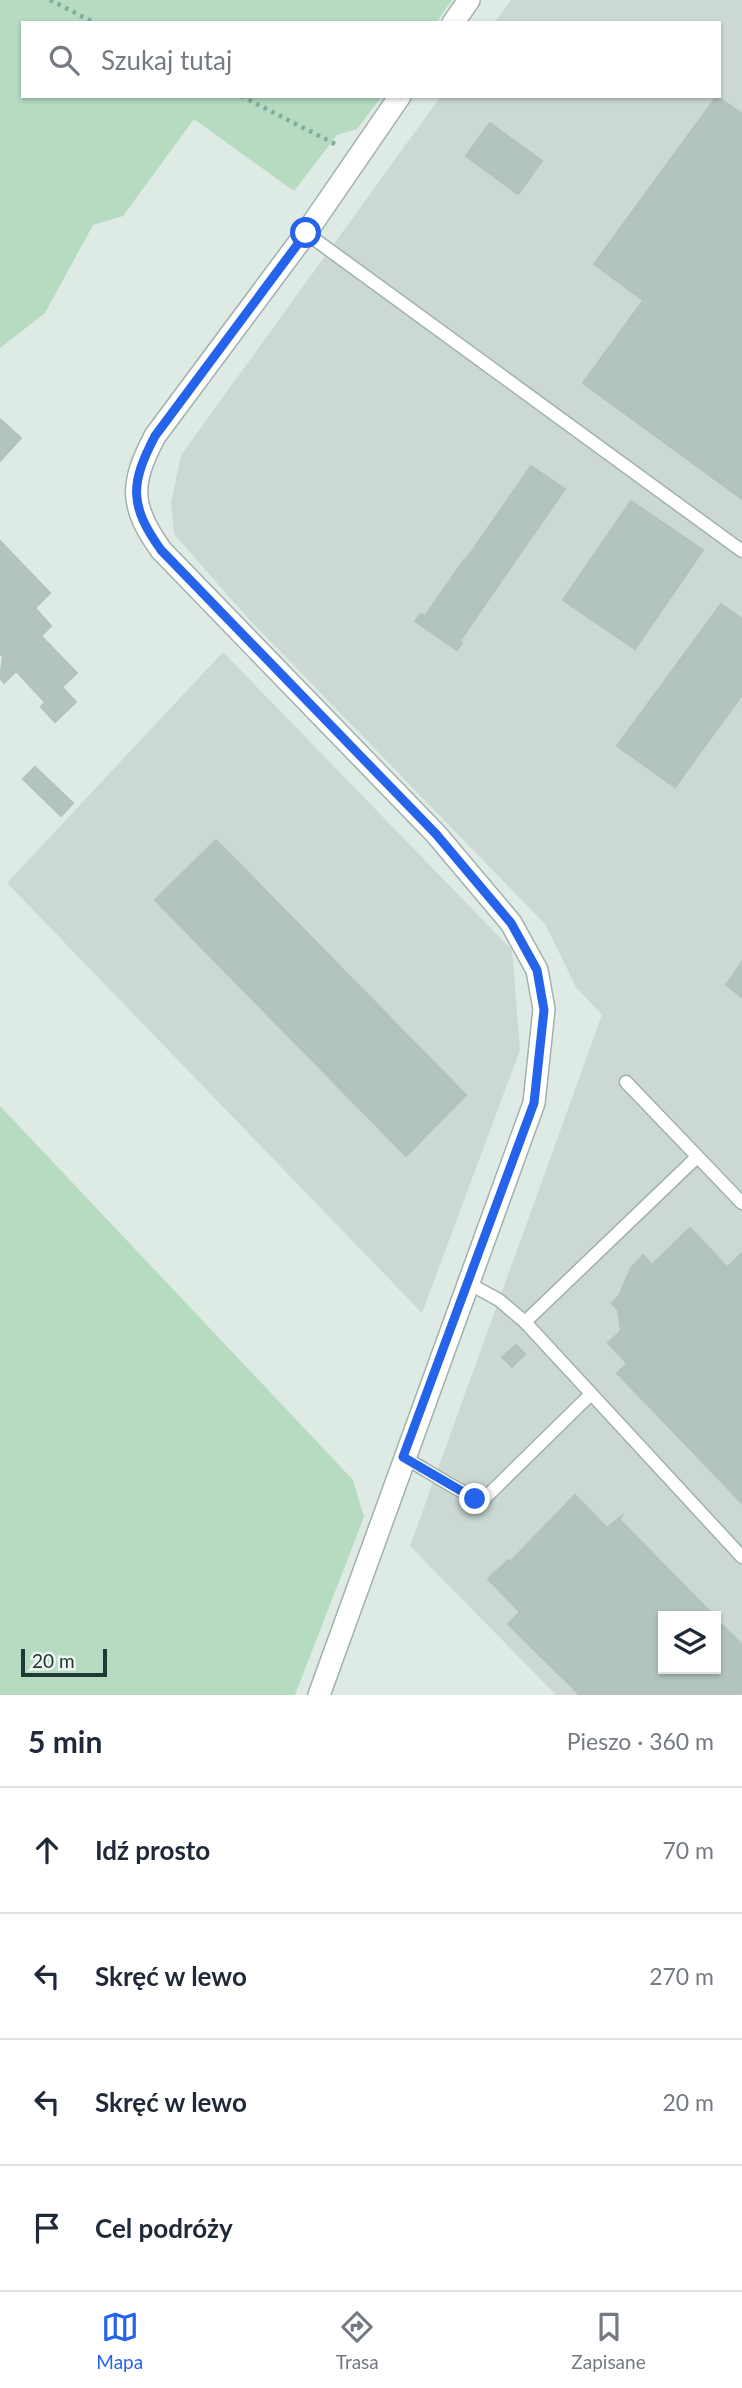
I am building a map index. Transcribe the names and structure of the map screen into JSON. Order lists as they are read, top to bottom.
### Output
{
  "scale_bar": "20 m",
  "page": {
    "search": "Szukaj tutaj",
    "scale": "20 m",
    "heading": ["5 min", "Pieszo · 360 m"],
    "list": [
      ["Idź prosto", "70 m"],
      ["Skręć w lewo", "270 m"],
      ["Skręć w lewo", "20 m"],
      "Cel podróży"
    ],
    "nav": ["Mapa", "Trasa", "Zapisane"]
  }
}
